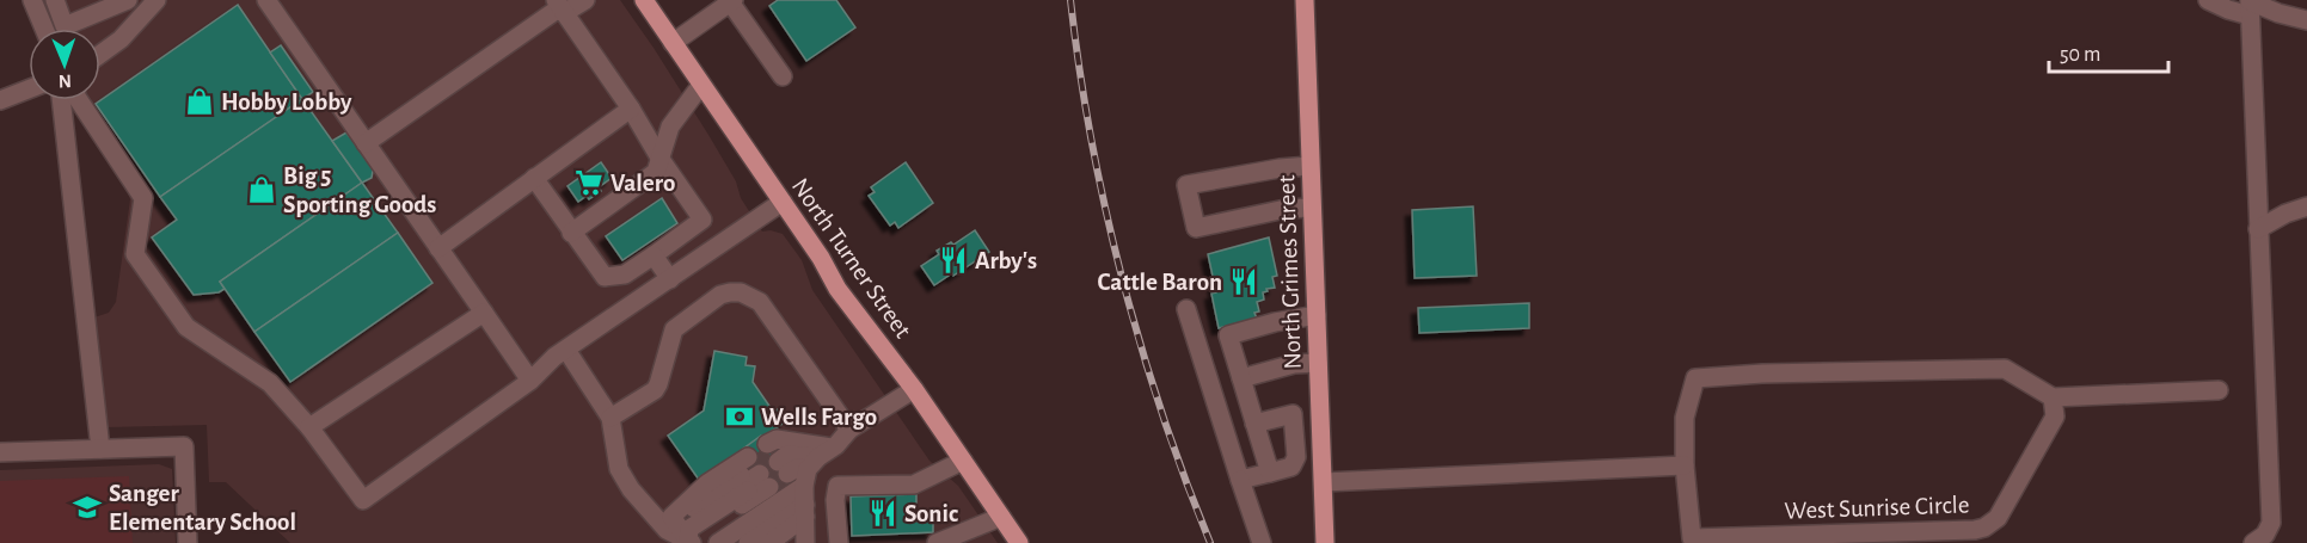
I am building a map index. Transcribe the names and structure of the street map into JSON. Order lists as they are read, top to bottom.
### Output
{
  "streets": {
    "main road": ["North Turner Street", "North Grimes Street"],
    "street": ["West Sunrise Circle"]
  },
  "places": {
    "shop": ["Hobby Lobby", "Big 5 Sporting Goods"],
    "supermarket": ["Valero"],
    "restaurant": ["Arby's", "Cattle Baron", "Sonic"],
    "bank": ["Wells Fargo"],
    "school or university": ["Sanger Elementary School"]
  },
  "scale_bar": "50 m",
  "north": "bottom"
}
